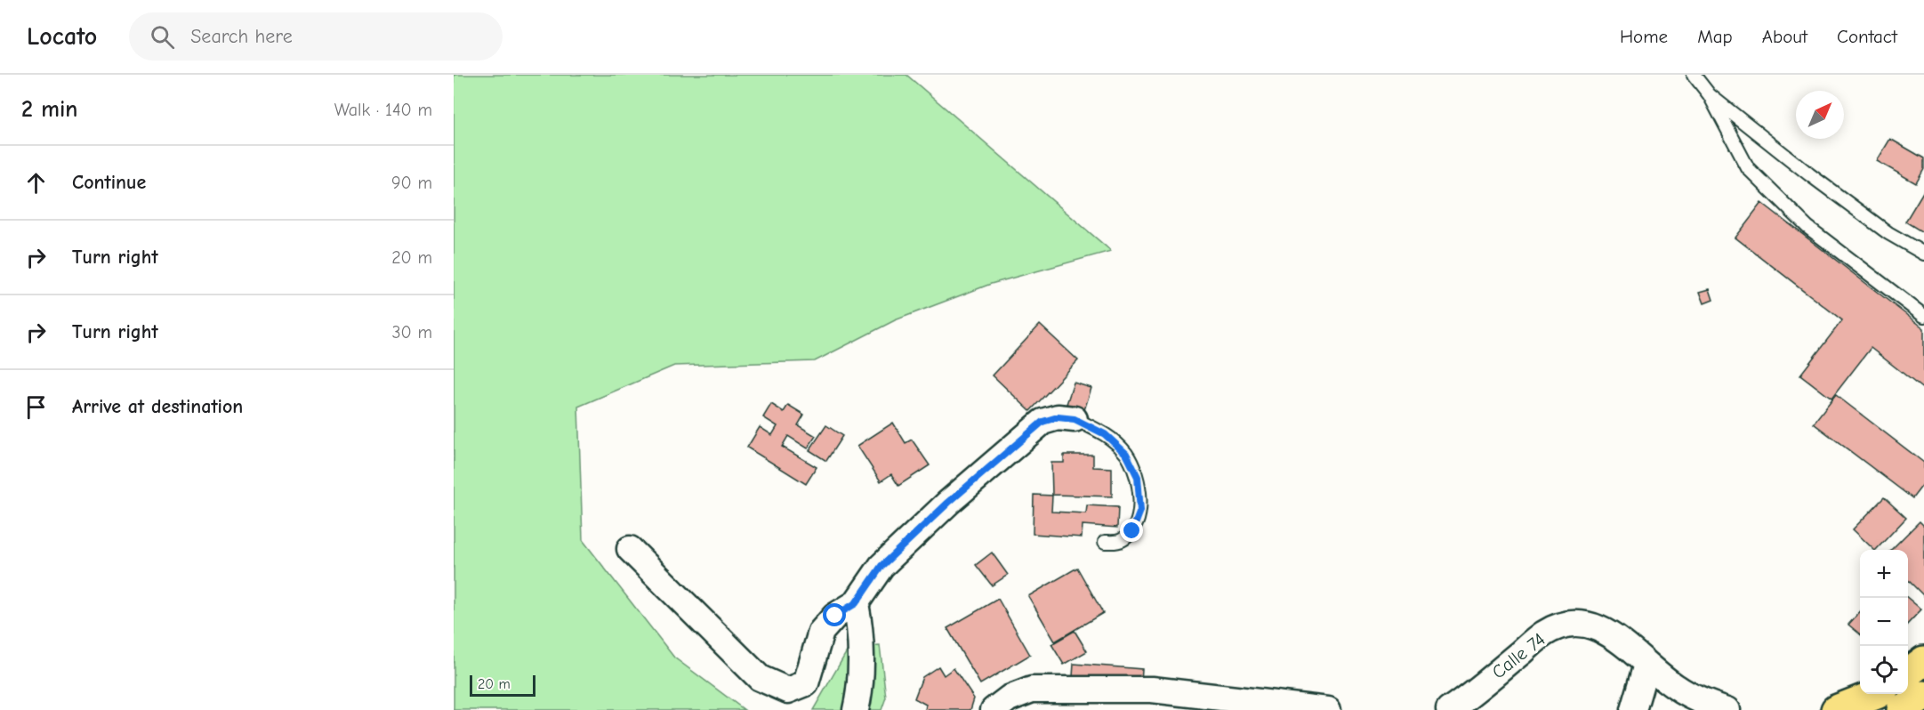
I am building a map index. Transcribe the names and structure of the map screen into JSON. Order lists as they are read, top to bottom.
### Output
{
  "streets": {
    "street": ["Calle 74"]
  },
  "scale_bar": "20 m",
  "north": "top right",
  "page": {
    "header": "Locato",
    "search": "Search here",
    "nav": [
      "Home",
      "Map",
      "About",
      "Contact"
    ],
    "heading": ["2 min", "Walk · 140 m"],
    "list": [
      ["Continue", "90 m"],
      ["Turn right", "20 m"],
      ["Turn right", "30 m"],
      "Arrive at destination"
    ],
    "map_buttons": ["+", "−"],
    "scale": "20 m"
  }
}
